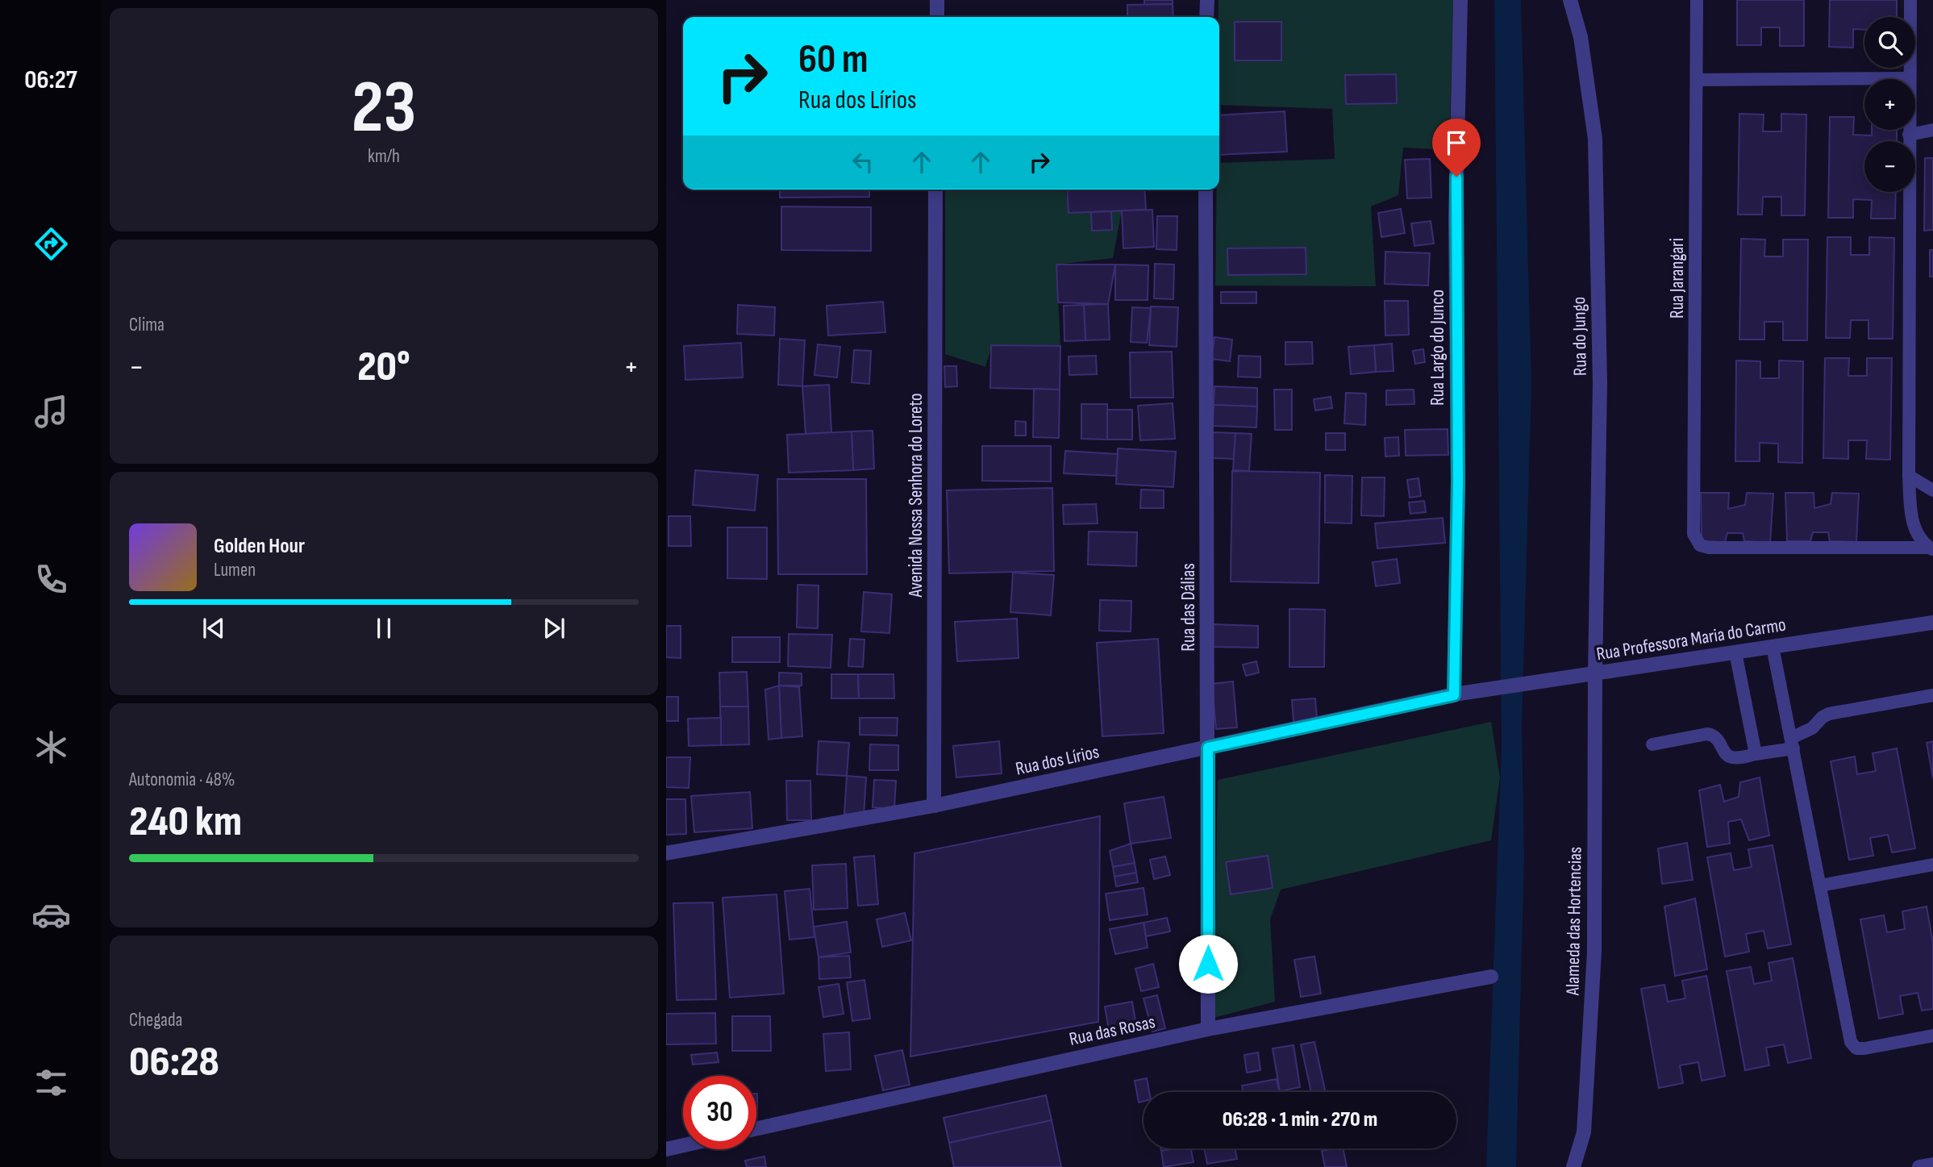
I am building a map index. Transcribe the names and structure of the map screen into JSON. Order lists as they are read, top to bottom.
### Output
{
  "streets": {
    "street": [
      "Rua do Jungo",
      "Rua Largo do Junco",
      "Avenida Nossa Senhora do Loreto",
      "Rua das Dálias",
      "Rua Professora Maria do Carmo",
      "Rua dos Lírios",
      "Alameda das Hortencias",
      "Rua das Rosas"
    ],
    "lane": ["Rua Jarangari"]
  },
  "crossings": [
    ["Rua do Jungo", "Rua Professora Maria do Carmo"],
    ["Rua do Jungo", "Alameda das Hortencias"],
    ["Rua Largo do Junco", "Rua Professora Maria do Carmo"],
    ["Rua Largo do Junco", "Rua dos Lírios"],
    ["Avenida Nossa Senhora do Loreto", "Rua dos Lírios"],
    ["Rua das Dálias", "Rua dos Lírios"],
    ["Rua das Dálias", "Rua das Rosas"],
    ["Rua Professora Maria do Carmo", "Rua dos Lírios"],
    ["Rua Professora Maria do Carmo", "Alameda das Hortencias"]
  ],
  "page": {
    "tabs": "06:27",
    "tile": [
      ["23", "km/h"],
      "Clima",
      ["Autonomia · 48%", "240 km"],
      ["Chegada", "06:28"]
    ],
    "map_buttons": ["+", "−"],
    "turn": ["60 m", "Rua dos Lírios"],
    "heat": ["−", "20°", "+"],
    "song": ["Golden Hour", "Lumen"],
    "limit": "30",
    "trip": "06:28 · 1 min · 270 m"
  }
}
